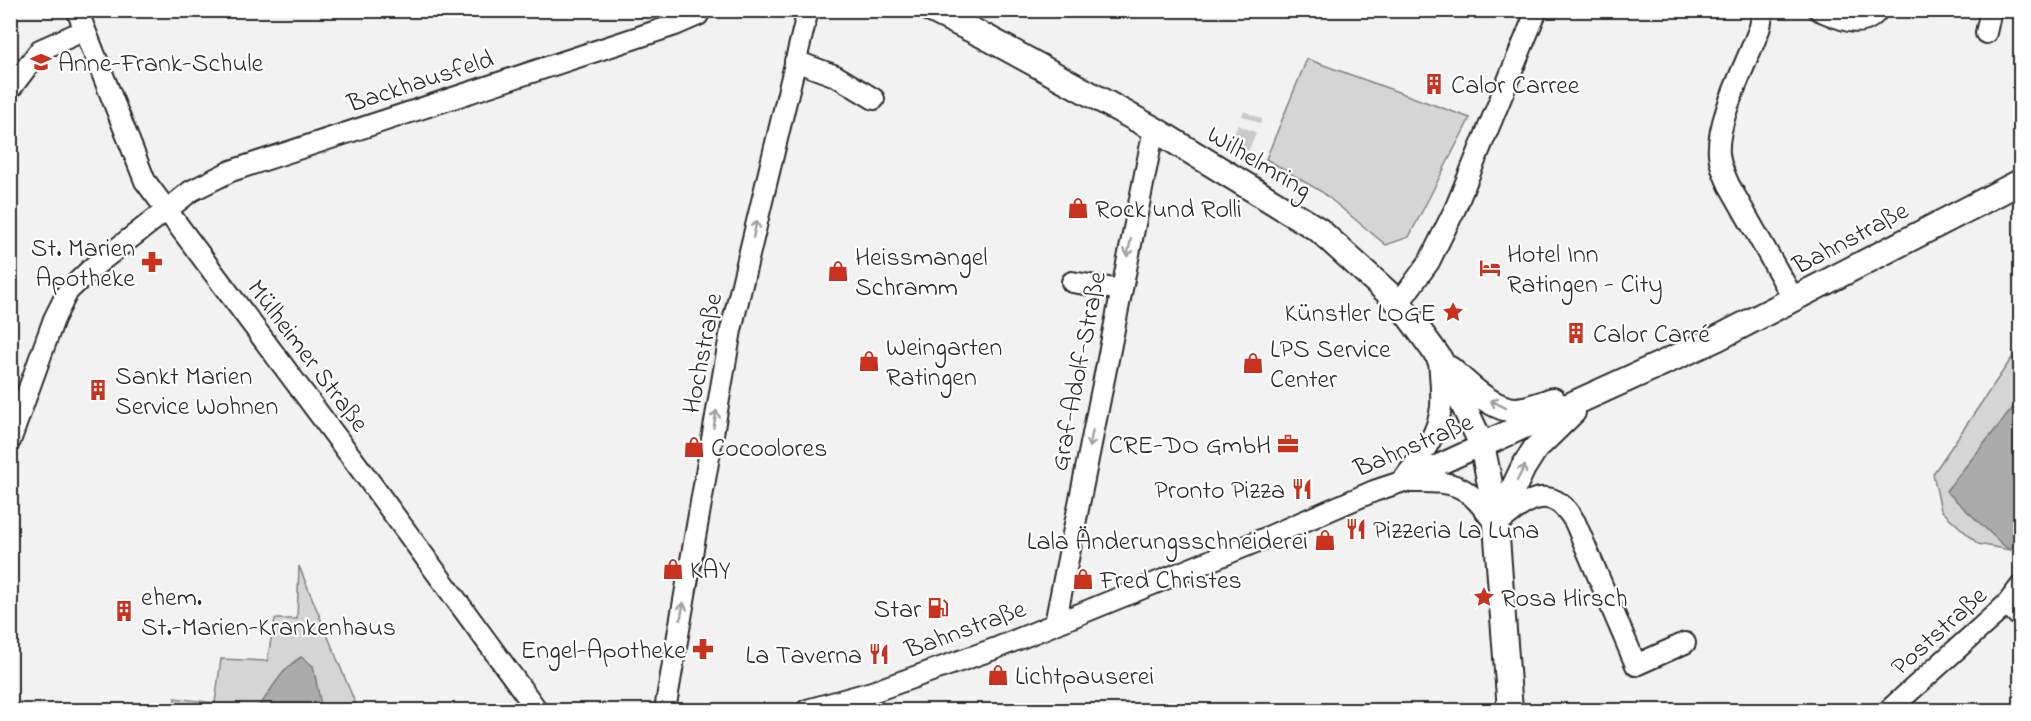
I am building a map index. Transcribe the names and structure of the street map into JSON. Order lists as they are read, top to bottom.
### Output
{
  "streets": {
    "main road": ["Wilhelmring", "Bahnstraße"],
    "street": [
      "Backhausfeld",
      "Hochstraße",
      "Mülheimer Straße",
      "Graf-Adolf-Straße",
      "Poststraße"
    ]
  },
  "crossings": [
    ["Backhausfeld", "Mülheimer Straße"],
    ["Wilhelmring", "Bahnstraße"],
    ["Wilhelmring", "Graf-Adolf-Straße"],
    ["Bahnstraße", "Graf-Adolf-Straße"]
  ],
  "one_way": ["Hochstraße", "Graf-Adolf-Straße"],
  "places": {
    "school or university": ["Anne-Frank-Schule"],
    "building": [
      "Calor Carree",
      "Calor Carré",
      "Sankt Marien Service Wohnen",
      "ehem. St.-Marien-Krankenhaus"
    ],
    "shop": [
      "Rock und Rolli",
      "Heissmangel Schramm",
      "Weingarten Ratingen",
      "LPS Service Center",
      "Cocoolores",
      "Lala Änderungsschneiderei",
      "KAY",
      "Fred Christes",
      "Lichtpauserei"
    ],
    "pharmacy": ["St. Marien Apotheke", "Engel-Apotheke"],
    "hotel": ["Hotel Inn Ratingen - City"],
    "place": ["Künstler LOGE", "Rosa Hirsch"],
    "office": ["CRE-DO GmbH"],
    "restaurant": ["Pronto Pizza", "Pizzeria La Luna", "La Taverna"],
    "fuel station": ["Star"]
  }
}
